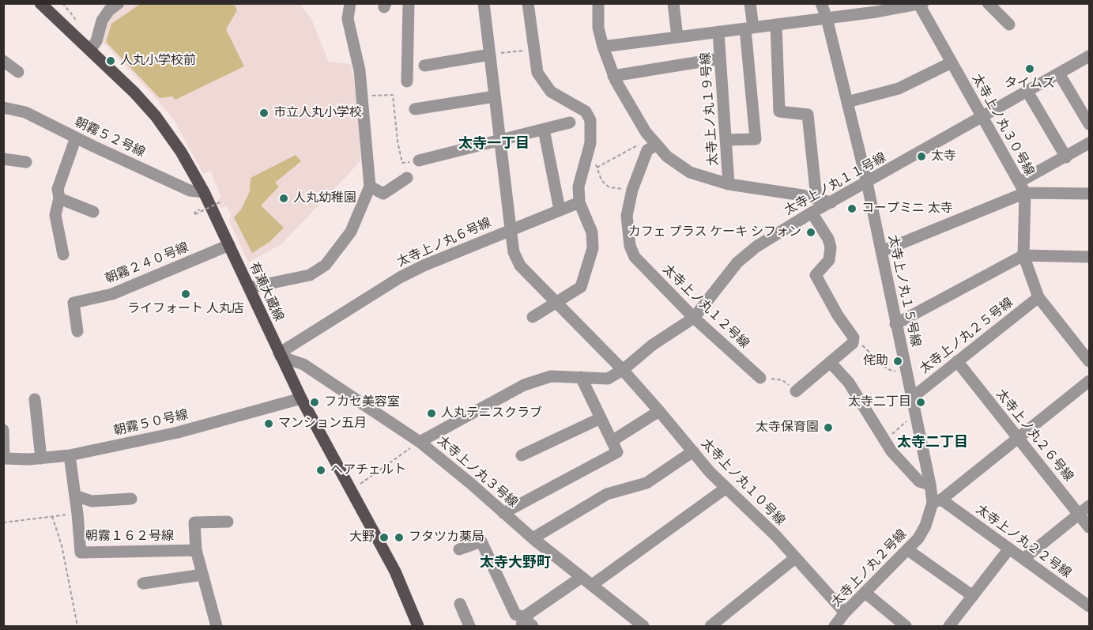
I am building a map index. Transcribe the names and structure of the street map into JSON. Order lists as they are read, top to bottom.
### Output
{
  "streets": {
    "main road": ["有瀬大蔵線"],
    "street": [
      "太寺上ノ丸１９号線",
      "太寺上ノ丸３０号線",
      "朝霧５２号線",
      "太寺上ノ丸１１号線",
      "太寺上ノ丸６号線",
      "朝霧２４０号線",
      "太寺上ノ丸１５号線",
      "太寺上ノ丸１２号線",
      "太寺上ノ丸２５号線",
      "朝霧５０号線",
      "太寺上ノ丸２６号線",
      "太寺上ノ丸３号線",
      "太寺上ノ丸１０号線",
      "朝霧１６２号線",
      "太寺上ノ丸２２号線",
      "太寺上ノ丸２号線"
    ]
  },
  "crossings": [
    ["太寺上ノ丸３０号線", "太寺上ノ丸１１号線"],
    ["太寺上ノ丸３０号線", "太寺上ノ丸２５号線"],
    ["朝霧５２号線", "有瀬大蔵線"],
    ["太寺上ノ丸１１号線", "太寺上ノ丸１５号線"],
    ["太寺上ノ丸１１号線", "太寺上ノ丸１２号線"],
    ["太寺上ノ丸１１号線", "太寺上ノ丸３号線"],
    ["太寺上ノ丸１１号線", "太寺上ノ丸１０号線"],
    ["太寺上ノ丸６号線", "有瀬大蔵線"],
    ["太寺上ノ丸６号線", "太寺上ノ丸３号線"],
    ["太寺上ノ丸６号線", "太寺上ノ丸１０号線"],
    ["朝霧２４０号線", "有瀬大蔵線"],
    ["太寺上ノ丸１５号線", "太寺上ノ丸２５号線"],
    ["太寺上ノ丸１５号線", "太寺上ノ丸２２号線"],
    ["太寺上ノ丸１５号線", "太寺上ノ丸２号線"],
    ["有瀬大蔵線", "朝霧５０号線"],
    ["有瀬大蔵線", "太寺上ノ丸３号線"],
    ["太寺上ノ丸２５号線", "太寺上ノ丸２６号線"],
    ["朝霧５０号線", "朝霧１６２号線"],
    ["太寺上ノ丸１０号線", "太寺上ノ丸２号線"],
    ["太寺上ノ丸２２号線", "太寺上ノ丸２号線"]
  ],
  "districts": ["太寺一丁目", "太寺二丁目", "太寺大野町"],
  "places": [
    "人丸小学校前",
    "タイムズ",
    "市立人丸小学校",
    "太寺",
    "人丸幼稚園",
    "コープミニ 太寺",
    "カフェ プラス ケーキ シフォン",
    "ライフォート 人丸店",
    "侘助",
    "フカセ美容室",
    "太寺二丁目",
    "人丸テニスクラブ",
    "マンション五月",
    "太寺保育園",
    "ヘアチェルト",
    "大野",
    "フタツカ薬局"
  ]
}
